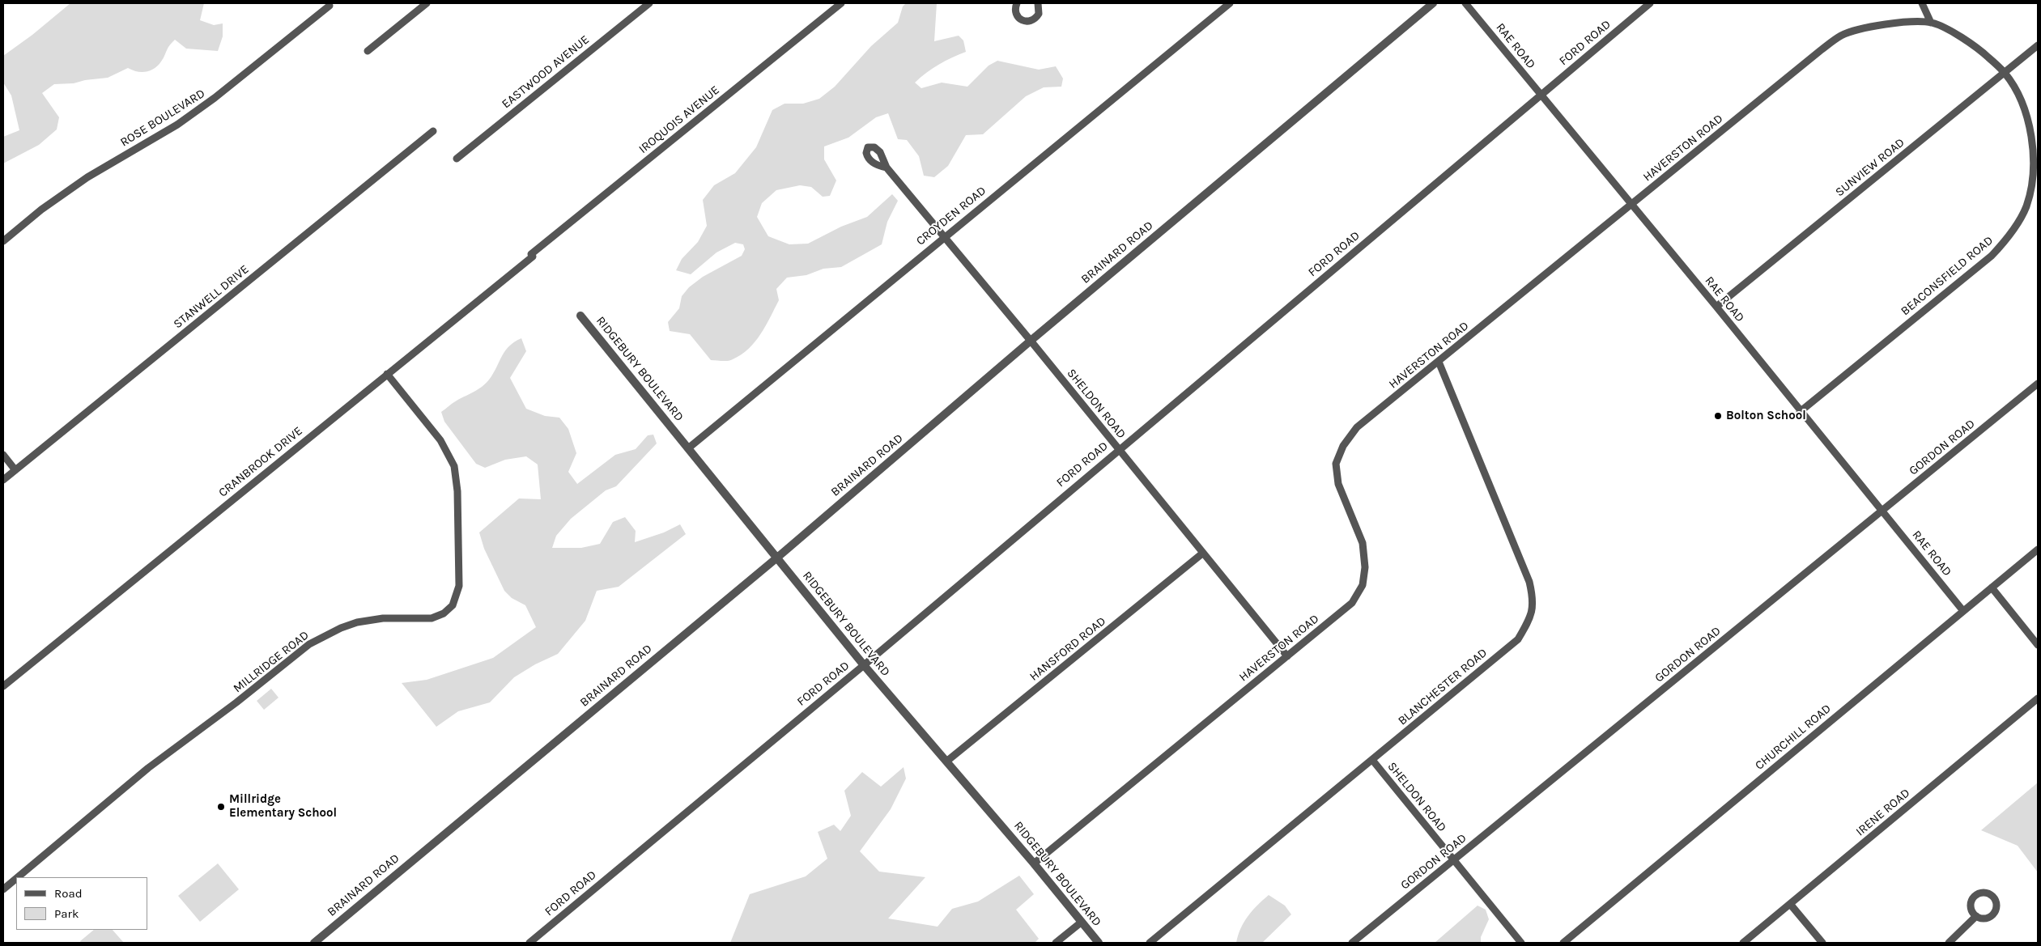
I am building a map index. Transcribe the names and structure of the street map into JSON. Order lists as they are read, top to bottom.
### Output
{
  "streets": {
    "street": [
      "FORD ROAD",
      "RAE ROAD",
      "EASTWOOD AVENUE",
      "ROSE BOULEVARD",
      "IROQUOIS AVENUE",
      "HAVERSTON ROAD",
      "SUNVIEW ROAD",
      "CROYDEN ROAD",
      "BRAINARD ROAD",
      "BEACONSFIELD ROAD",
      "STANWELL DRIVE",
      "RIDGEBURY BOULEVARD",
      "SHELDON ROAD",
      "GORDON ROAD",
      "CRANBROOK DRIVE",
      "HANSFORD ROAD",
      "MILLRIDGE ROAD",
      "BLANCHESTER ROAD",
      "CHURCHILL ROAD",
      "IRENE ROAD"
    ]
  },
  "crossings": [
    ["FORD ROAD", "RAE ROAD"],
    ["FORD ROAD", "RIDGEBURY BOULEVARD"],
    ["FORD ROAD", "SHELDON ROAD"],
    ["RAE ROAD", "HAVERSTON ROAD"],
    ["RAE ROAD", "SUNVIEW ROAD"],
    ["RAE ROAD", "BEACONSFIELD ROAD"],
    ["RAE ROAD", "GORDON ROAD"],
    ["RAE ROAD", "CHURCHILL ROAD"],
    ["IROQUOIS AVENUE", "CRANBROOK DRIVE"],
    ["HAVERSTON ROAD", "SUNVIEW ROAD"],
    ["HAVERSTON ROAD", "BEACONSFIELD ROAD"],
    ["HAVERSTON ROAD", "RIDGEBURY BOULEVARD"],
    ["HAVERSTON ROAD", "SHELDON ROAD"],
    ["HAVERSTON ROAD", "BLANCHESTER ROAD"],
    ["SUNVIEW ROAD", "BEACONSFIELD ROAD"],
    ["CROYDEN ROAD", "RIDGEBURY BOULEVARD"],
    ["CROYDEN ROAD", "SHELDON ROAD"],
    ["BRAINARD ROAD", "RIDGEBURY BOULEVARD"],
    ["BRAINARD ROAD", "SHELDON ROAD"],
    ["RIDGEBURY BOULEVARD", "HANSFORD ROAD"],
    ["SHELDON ROAD", "GORDON ROAD"],
    ["SHELDON ROAD", "HANSFORD ROAD"],
    ["SHELDON ROAD", "BLANCHESTER ROAD"],
    ["CRANBROOK DRIVE", "MILLRIDGE ROAD"]
  ],
  "places": ["Bolton School", "Millridge Elementary School"],
  "legend": ["Road", "Park"]
}
